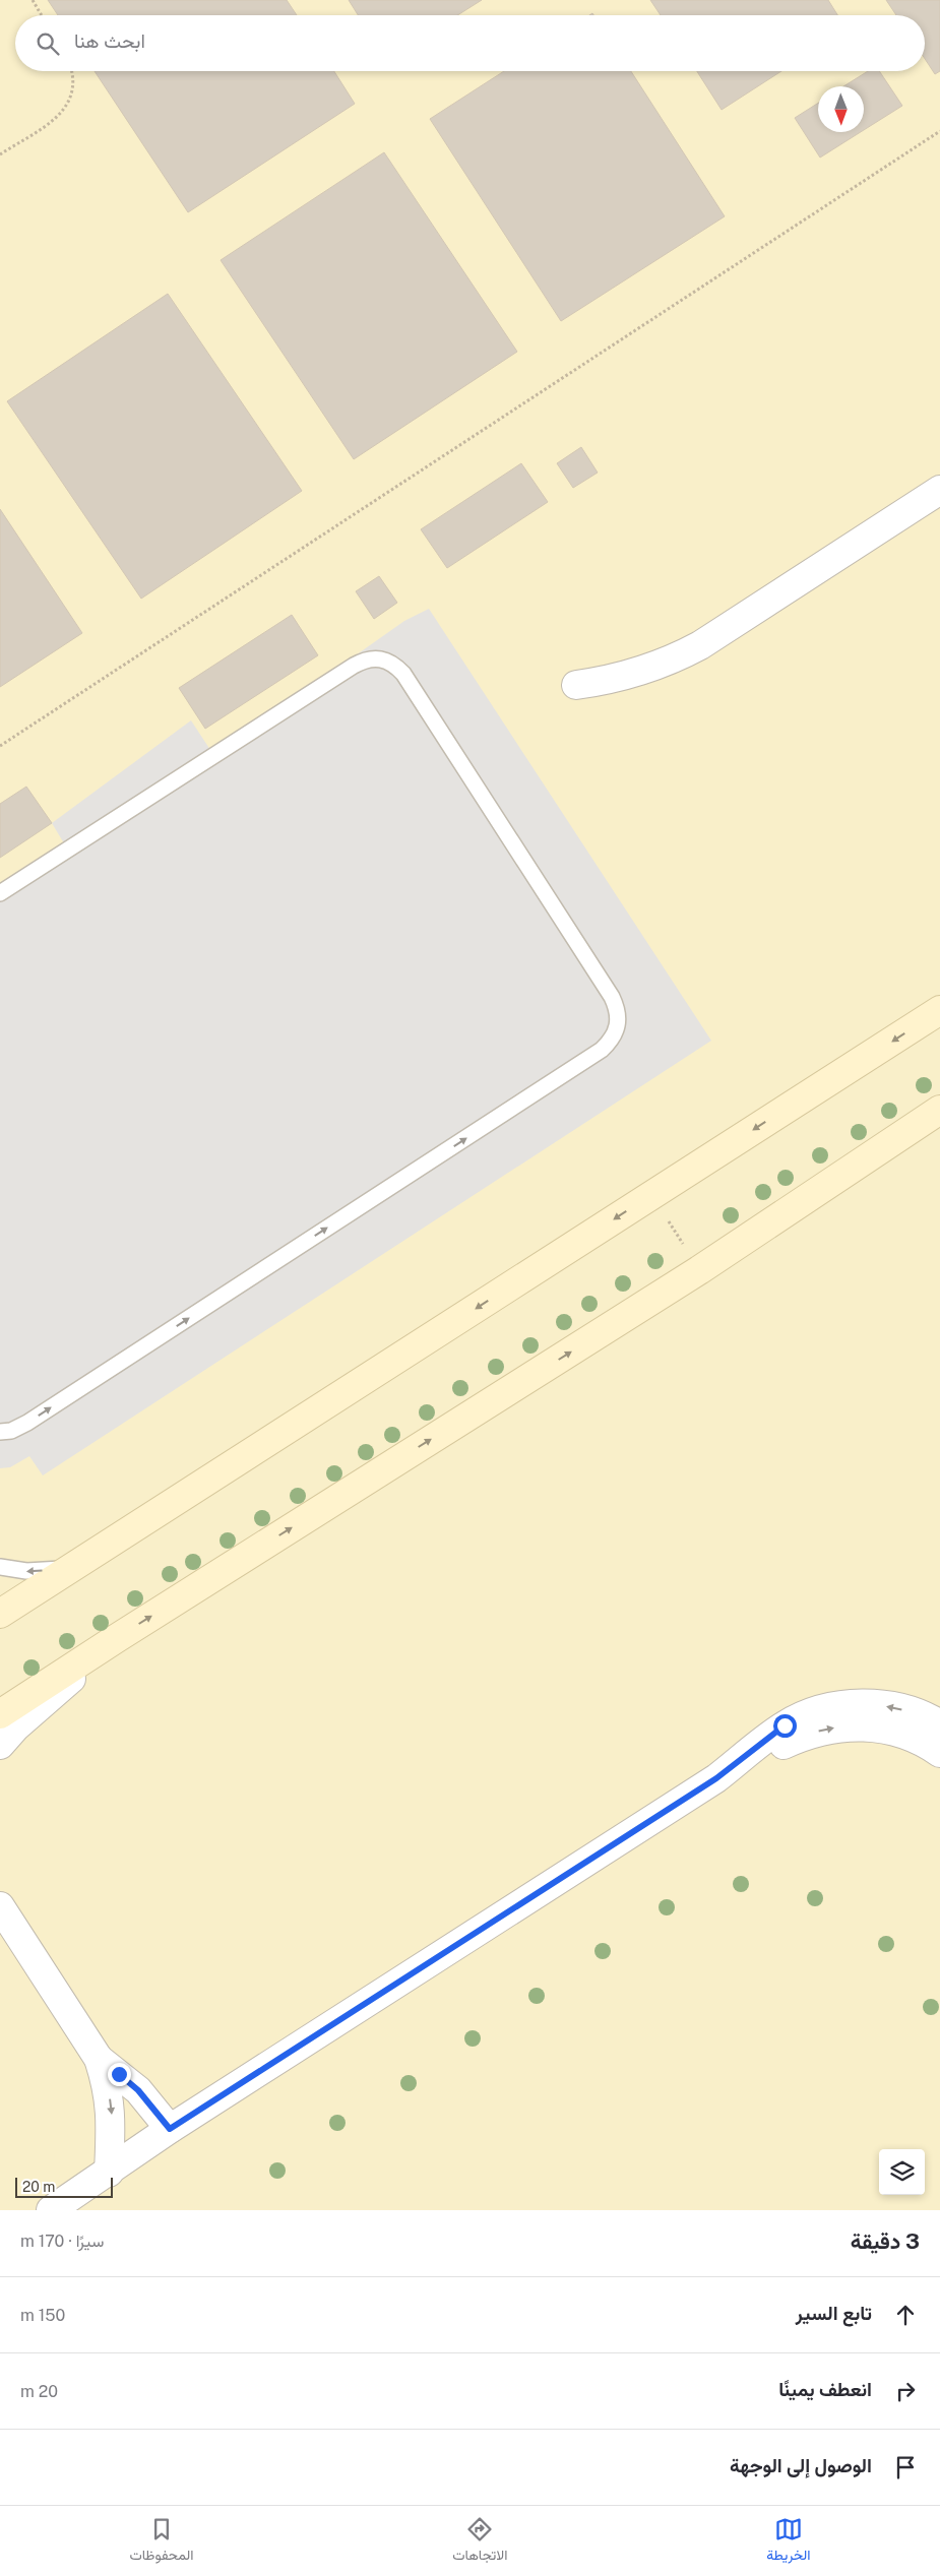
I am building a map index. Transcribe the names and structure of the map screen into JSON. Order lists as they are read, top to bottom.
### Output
{
  "scale_bar": "20 m",
  "north": "bottom",
  "page": {
    "search": "ابحث هنا",
    "scale": "20 m",
    "heading": ["3 دقيقة", "سيرًا · 170 m"],
    "list": [
      ["تابع السير", "150 m"],
      ["انعطف يمينًا", "20 m"],
      "الوصول إلى الوجهة"
    ],
    "nav": ["الخريطة", "الاتجاهات", "المحفوظات"]
  }
}
